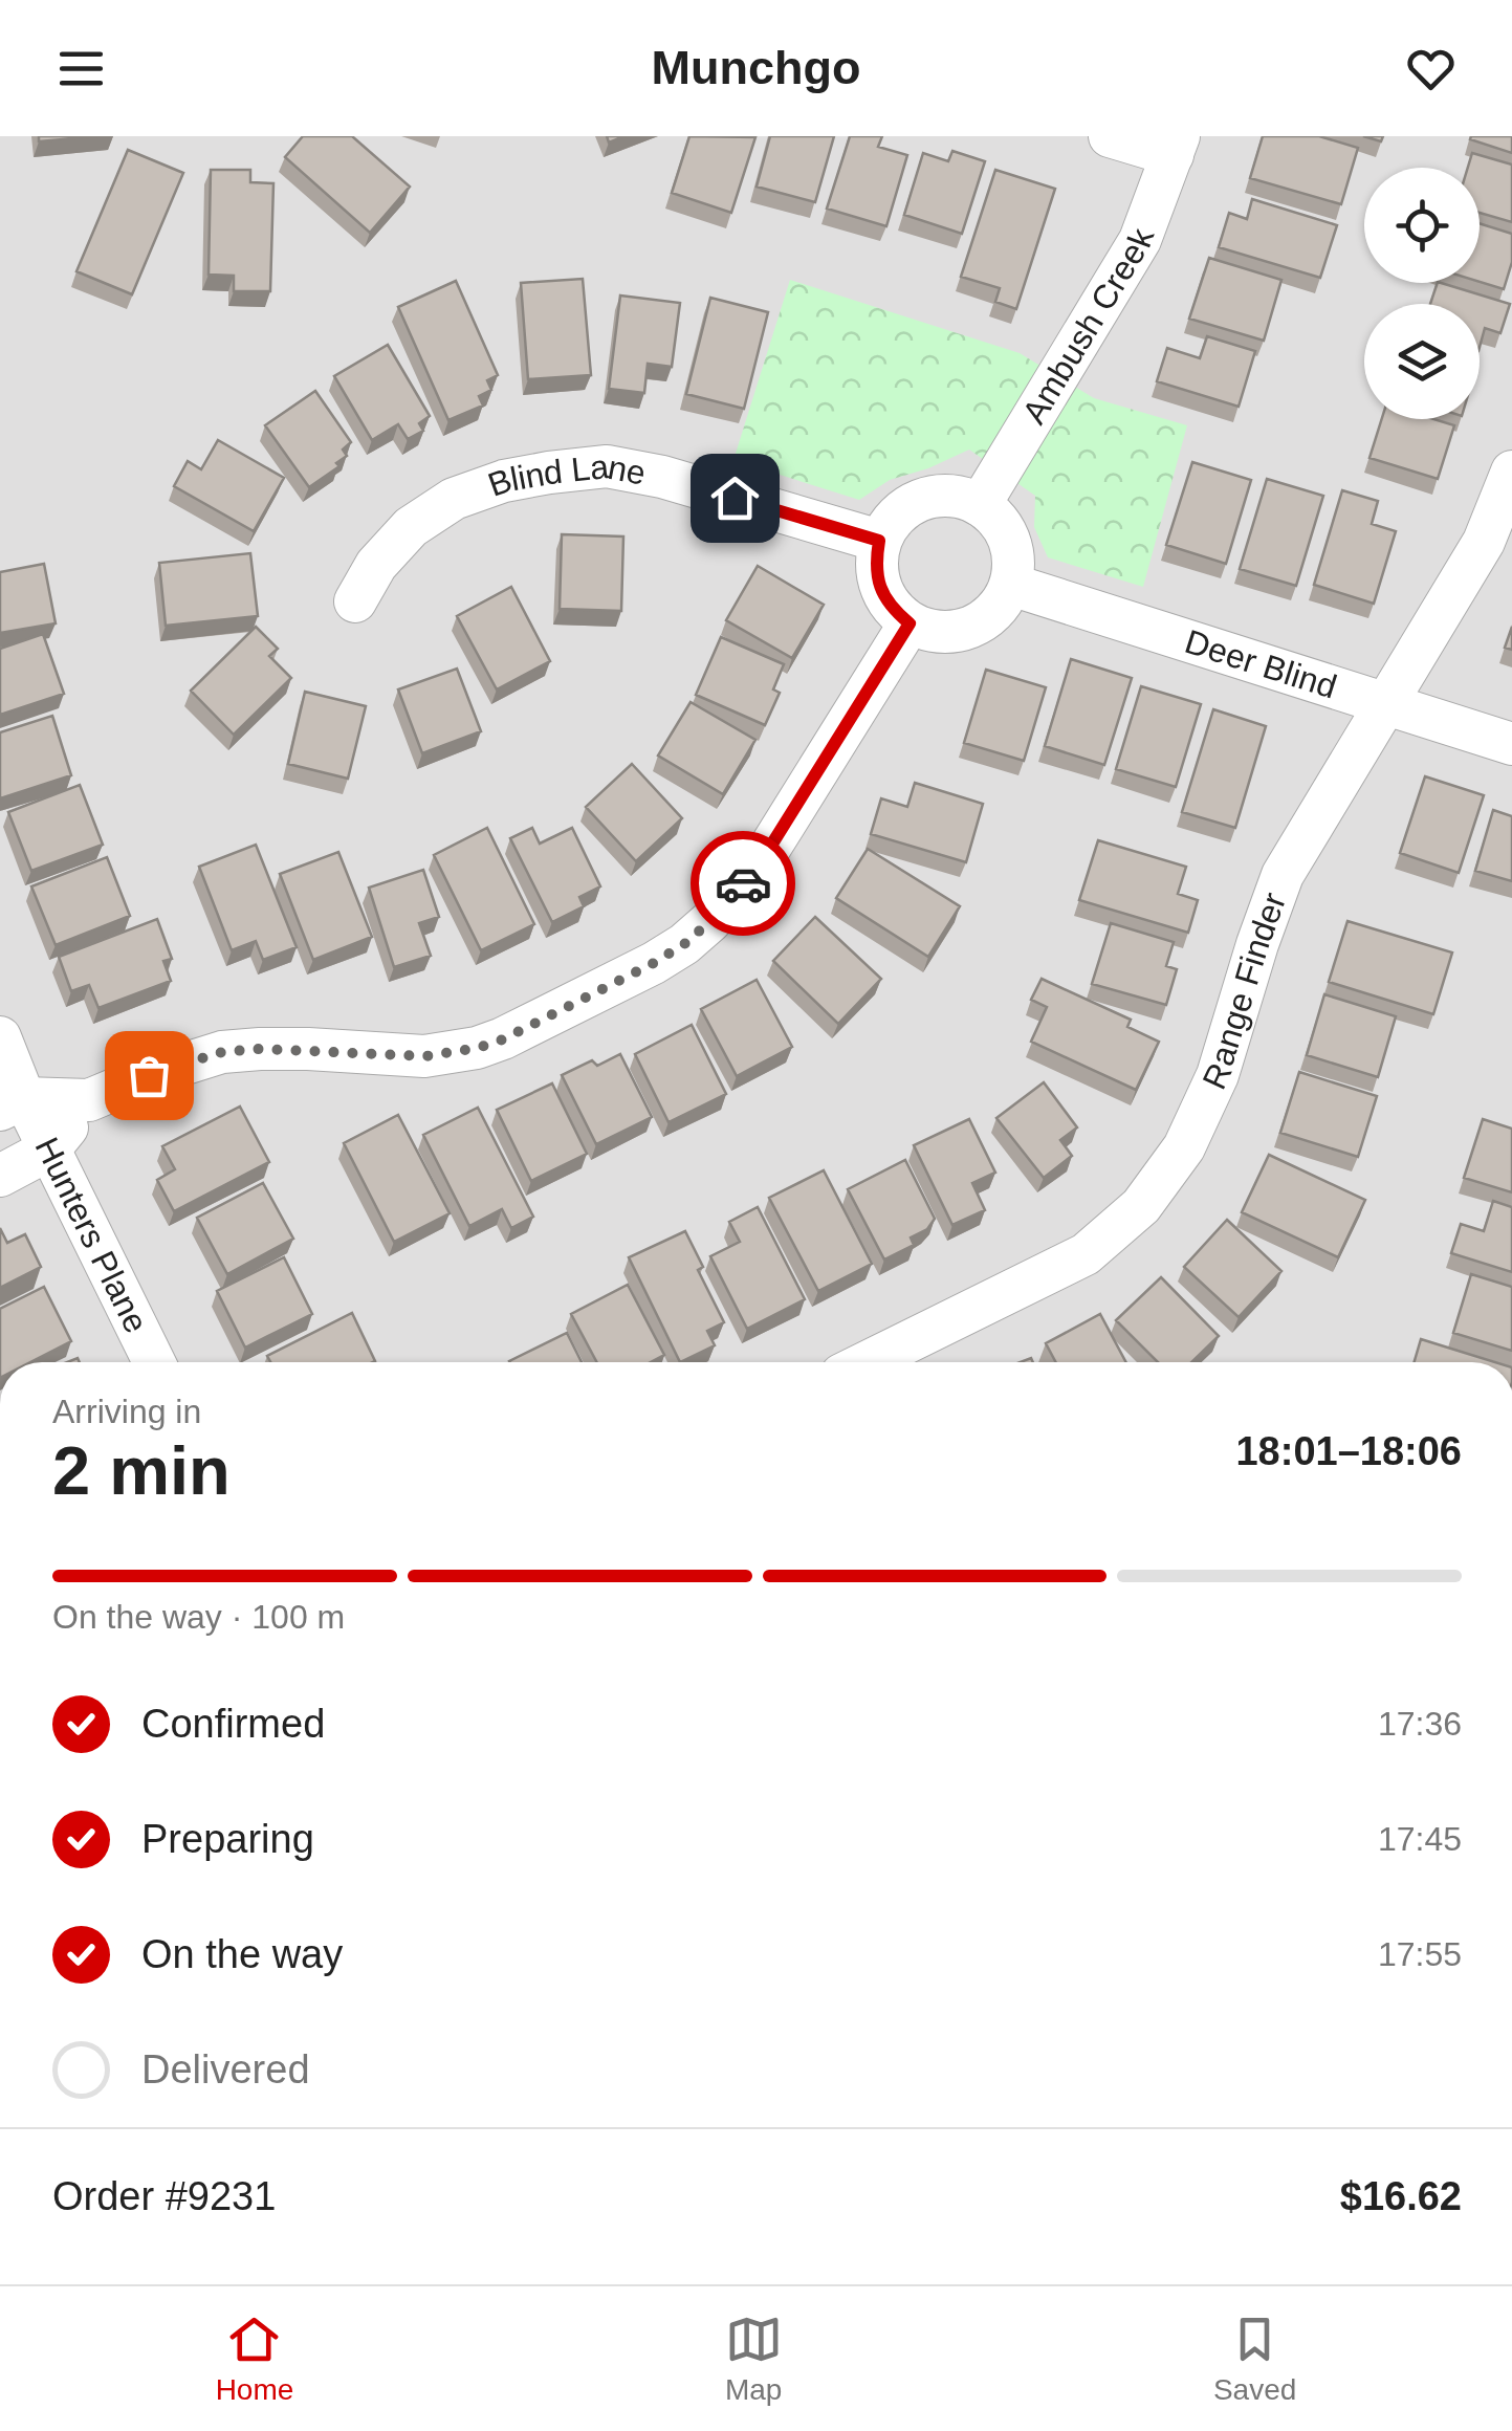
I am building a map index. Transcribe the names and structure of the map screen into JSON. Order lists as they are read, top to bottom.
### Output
{
  "streets": {
    "street": [
      "Ambush Creek",
      "Blind Lane",
      "Deer Blind",
      "Range Finder",
      "Hunters Plane"
    ]
  },
  "crossings": [
    ["Ambush Creek", "Blind Lane"],
    ["Ambush Creek", "Deer Blind"],
    ["Blind Lane", "Deer Blind"],
    ["Deer Blind", "Range Finder"]
  ],
  "page": {
    "header": "Munchgo",
    "heading": ["2 min", "Arriving in", "18:01–18:06"],
    "panel": ["Order #9231", "$16.62"],
    "bar": "On the way · 100 m",
    "list": [
      ["Confirmed", "17:36"],
      ["Preparing", "17:45"],
      ["On the way", "17:55"],
      "Delivered"
    ],
    "tabs": ["Home", "Map", "Saved"]
  }
}
